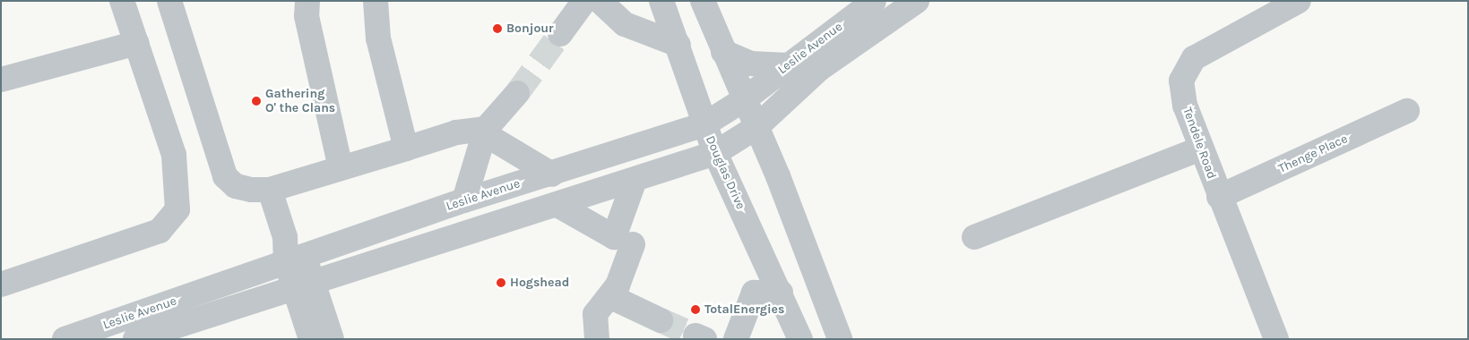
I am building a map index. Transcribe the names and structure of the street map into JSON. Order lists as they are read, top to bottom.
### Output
{
  "streets": {
    "street": [
      "Leslie Avenue",
      "Tendele Road",
      "Thenge Place",
      "Douglas Drive"
    ]
  },
  "crossings": [
    ["Leslie Avenue", "Douglas Drive"],
    ["Tendele Road", "Thenge Place"]
  ],
  "places": [
    "Bonjour",
    "Gathering O' the Clans",
    "Hogshead",
    "TotalEnergies"
  ]
}
